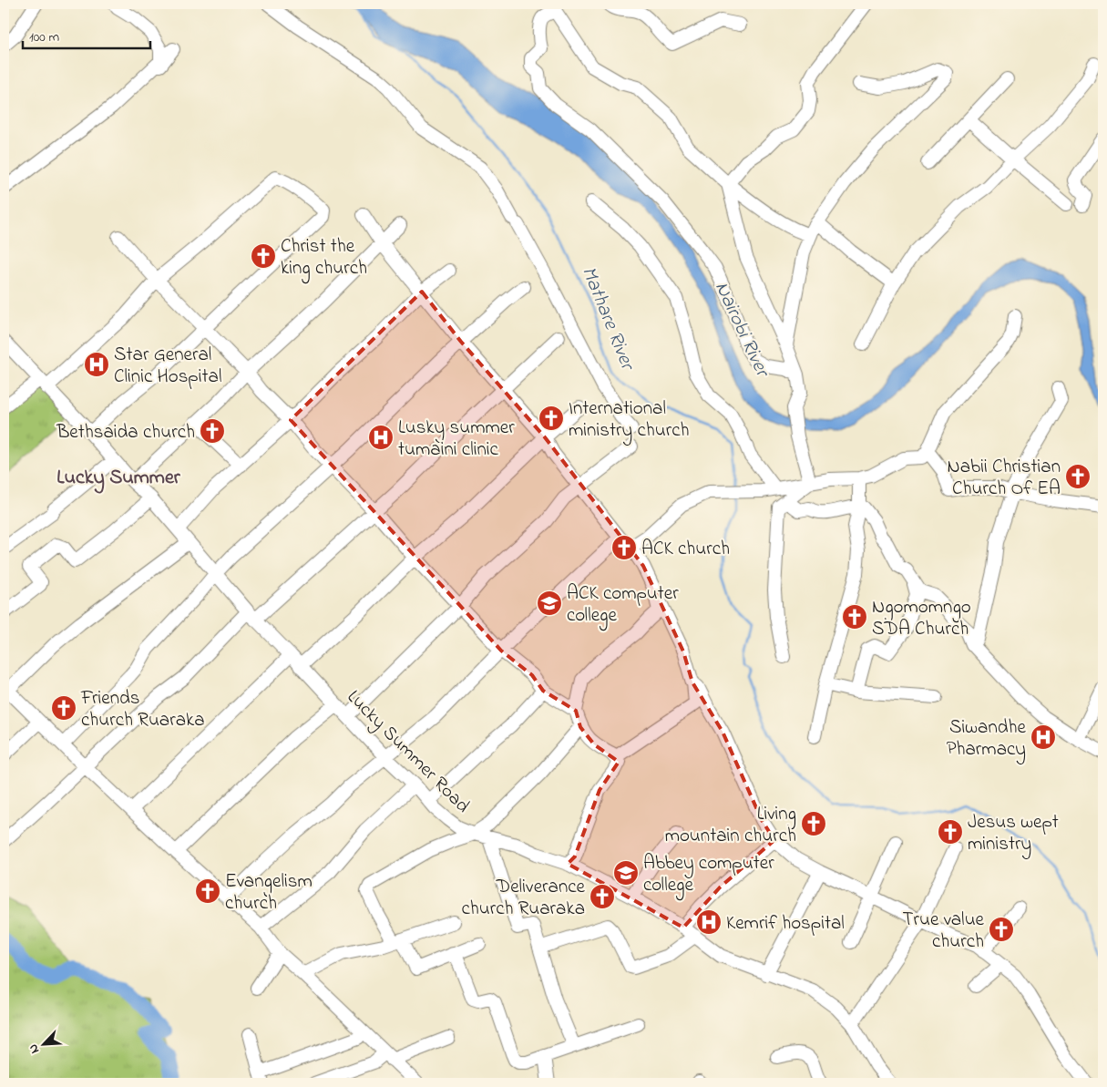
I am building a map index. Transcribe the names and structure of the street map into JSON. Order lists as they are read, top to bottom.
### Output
{
  "streets": {
    "street": ["Lucky Summer Road"]
  },
  "districts": ["Lucky Summer"],
  "water": ["Mathare River", "Nairobi River"],
  "places": {
    "church": [
      "Christ the king church",
      "International ministry church",
      "Bethsaida church",
      "Nabii Christian Church Of EA",
      "ACK church",
      "Ngomomngo SDA Church",
      "Friends church Ruaraka",
      "Living mountain church",
      "Jesus wept ministry",
      "Evangelism church",
      "Deliverance church Ruaraka",
      "True value church"
    ],
    "hospital": [
      "Star General Clinic Hospital",
      "Lusky summer tumaini clinic",
      "Siwandhe Pharmacy",
      "Kemrif hospital"
    ],
    "school or university": ["ACK computer college", "Abbey computer college"]
  },
  "scale_bar": "100 m",
  "north": "bottom left"
}
